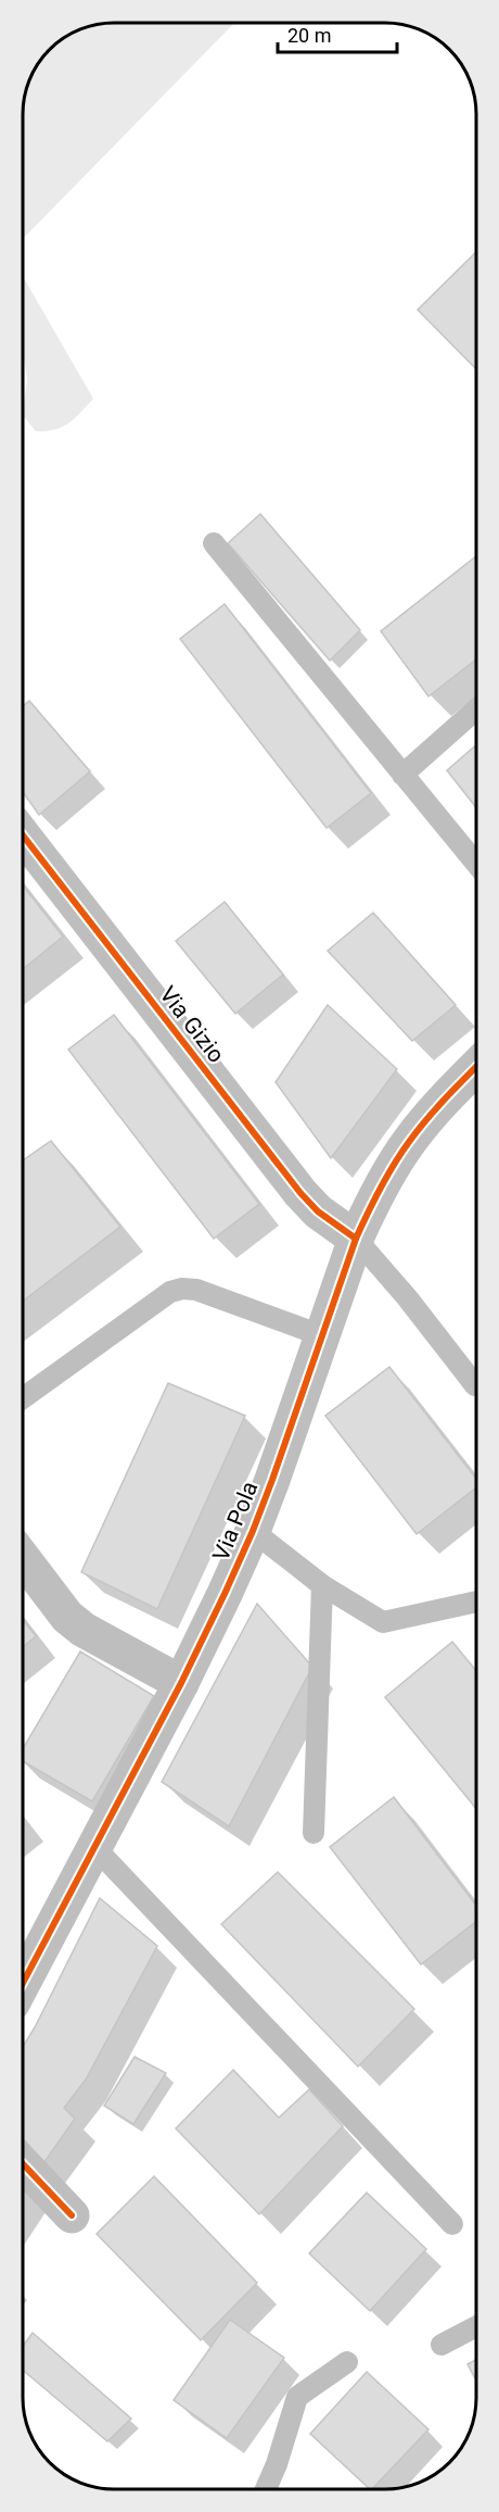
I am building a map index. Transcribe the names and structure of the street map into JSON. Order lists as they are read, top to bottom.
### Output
{
  "streets": {
    "street": ["Via Gizio", "Via Pola"]
  },
  "crossings": [
    ["Via Gizio", "Via Pola"]
  ],
  "scale_bar": "20 m"
}
